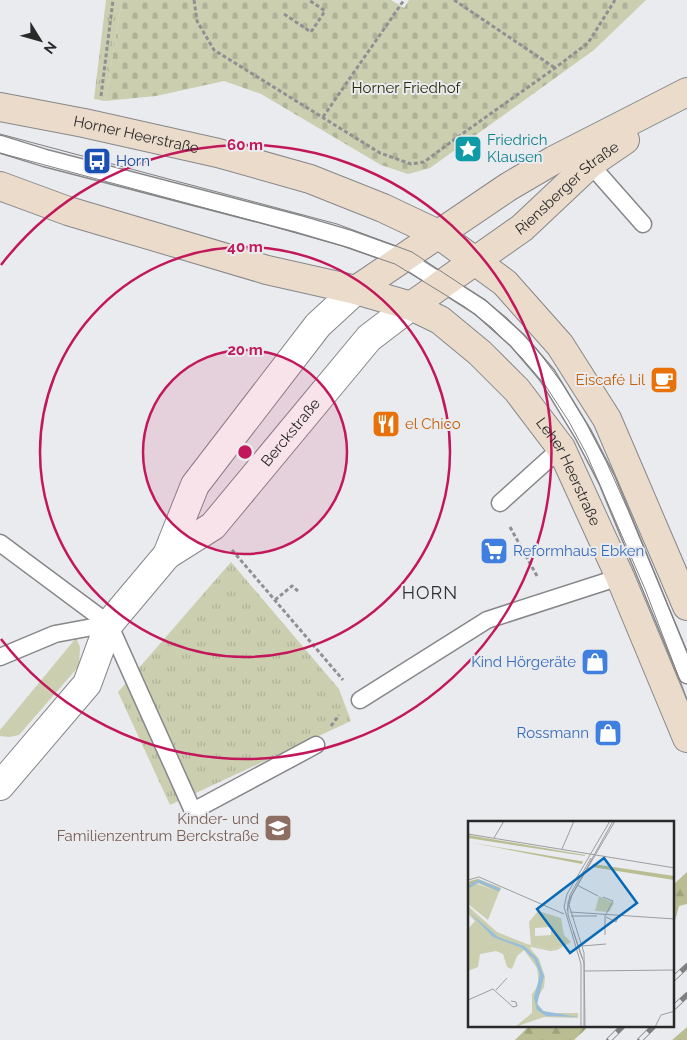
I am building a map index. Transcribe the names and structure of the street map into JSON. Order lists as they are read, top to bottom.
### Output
{
  "streets": {
    "main road": ["Horner Heerstraße", "Riensberger Straße", "Leher Heerstraße"],
    "street": ["Berckstraße"]
  },
  "crossings": [
    ["Horner Heerstraße", "Riensberger Straße"],
    ["Riensberger Straße", "Berckstraße"],
    ["Riensberger Straße", "Leher Heerstraße"],
    ["Berckstraße", "Leher Heerstraße"]
  ],
  "districts": ["HORN"],
  "parks": ["Horner Friedhof"],
  "places": {
    "place": ["Friedrich Klausen"],
    "bus stop": ["Horn"],
    "cafe": ["Eiscafé Lil"],
    "restaurant": ["el Chico"],
    "supermarket": ["Reformhaus Ebken"],
    "shop": ["Kind Hörgeräte", "Rossmann"],
    "school or university": ["Kinder- und Familienzentrum Berckstraße"]
  },
  "north": "bottom right",
  "rings": ["60 m", "40 m", "20 m"]
}
